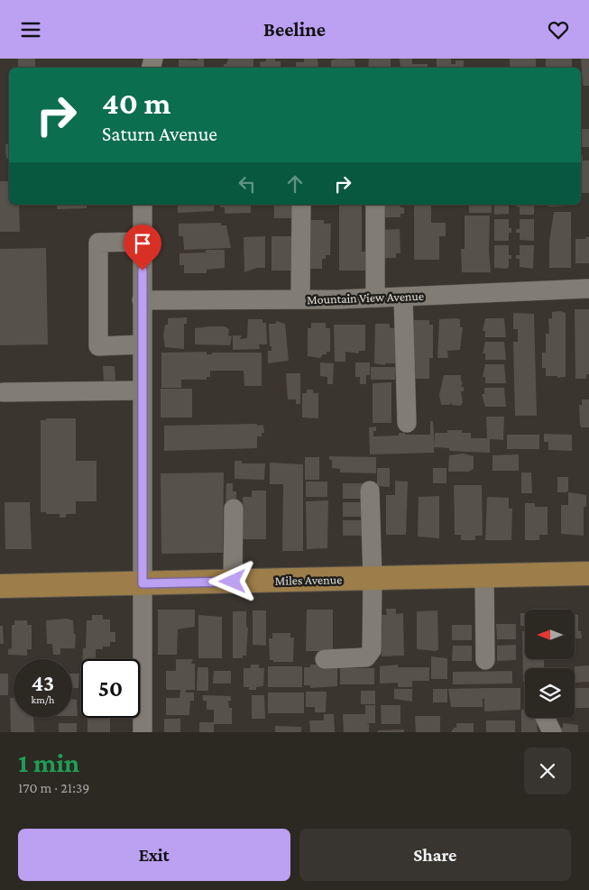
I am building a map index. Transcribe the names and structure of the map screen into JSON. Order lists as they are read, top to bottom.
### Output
{
  "streets": {
    "main road": ["Miles Avenue"],
    "street": ["Mountain View Avenue"]
  },
  "north": "left",
  "page": {
    "header": "Beeline",
    "turn": ["40 m", "Saturn Avenue"],
    "speed": "43 km/h",
    "limit": "50",
    "heading": ["1 min", "170 m · 21:39"],
    "buttons": ["Exit", "Share"]
  }
}
